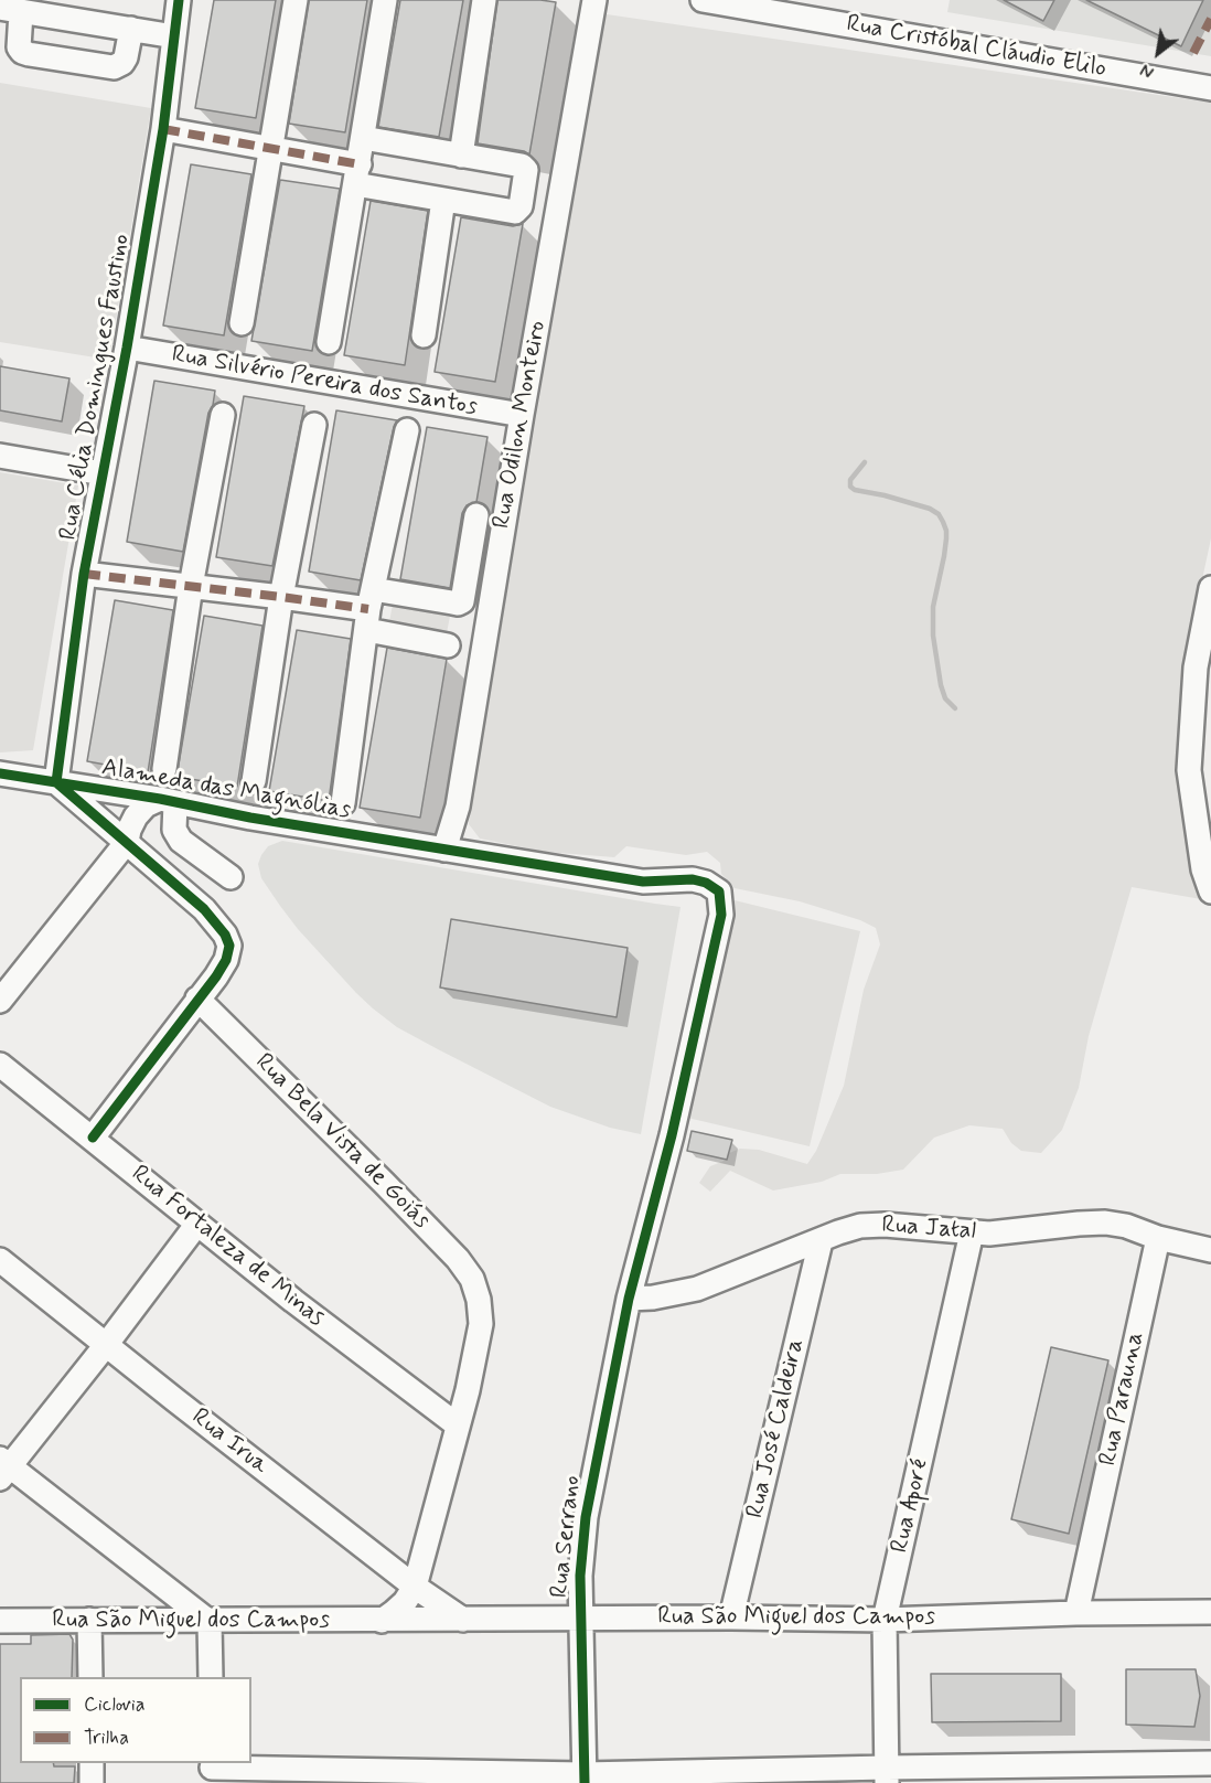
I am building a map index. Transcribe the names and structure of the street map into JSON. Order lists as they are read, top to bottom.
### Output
{
  "streets": {
    "street": [
      "Rua Cristóbal Cláudio Elilo",
      "Rua Silvério Pereira dos Santos",
      "Rua Célia Domingues Faustino",
      "Rua Odilon Monteiro",
      "Alameda das Magnólias",
      "Rua Bela Vista de Goiás",
      "Rua Jatal",
      "Rua Fortaleza de Minas",
      "Rua Parauna",
      "Rua José Caldeira",
      "Rua Irua",
      "Rua Aporé",
      "Rua Serrano",
      "Rua São Miguel dos Campos"
    ]
  },
  "crossings": [
    ["Rua Silvério Pereira dos Santos", "Rua Célia Domingues Faustino"],
    ["Rua Silvério Pereira dos Santos", "Rua Odilon Monteiro"],
    ["Rua Célia Domingues Faustino", "Alameda das Magnólias"],
    ["Rua Odilon Monteiro", "Alameda das Magnólias"],
    ["Alameda das Magnólias", "Rua Jatal"],
    ["Alameda das Magnólias", "Rua Serrano"],
    ["Rua Bela Vista de Goiás", "Rua Fortaleza de Minas"],
    ["Rua Bela Vista de Goiás", "Rua Irua"],
    ["Rua Jatal", "Rua Parauna"],
    ["Rua Jatal", "Rua José Caldeira"],
    ["Rua Jatal", "Rua Aporé"],
    ["Rua Jatal", "Rua Serrano"],
    ["Rua Parauna", "Rua São Miguel dos Campos"],
    ["Rua José Caldeira", "Rua São Miguel dos Campos"],
    ["Rua Irua", "Rua São Miguel dos Campos"],
    ["Rua Aporé", "Rua São Miguel dos Campos"],
    ["Rua Serrano", "Rua São Miguel dos Campos"]
  ],
  "legend": ["Ciclovia", "Trilha"],
  "north": "bottom left"
}
